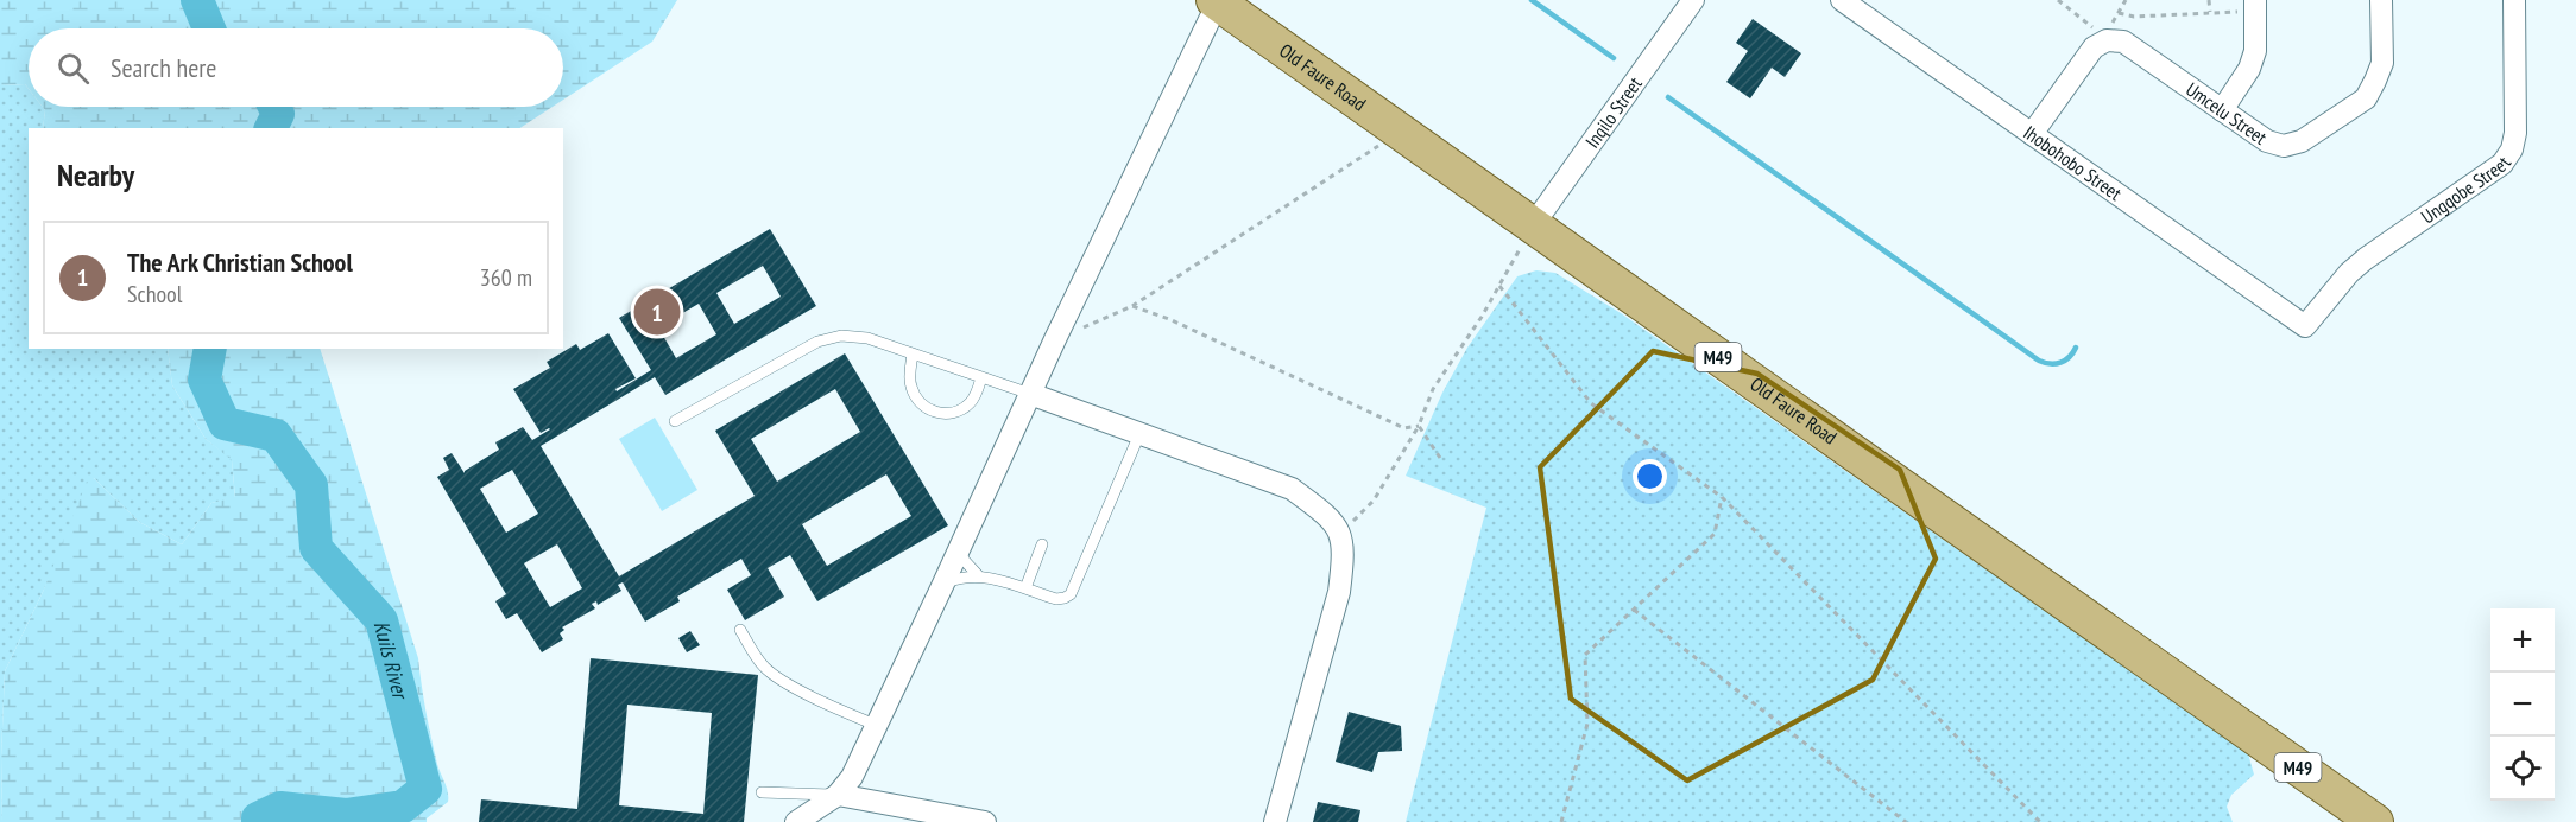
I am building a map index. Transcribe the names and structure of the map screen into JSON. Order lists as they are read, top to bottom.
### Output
{
  "streets": {
    "main road": ["Old Faure Road", "M49"],
    "street": [
      "Inqilo Street",
      "Umcelu Street",
      "Ihobohobo Street",
      "Ungqobe Street"
    ]
  },
  "crossings": [
    ["Old Faure Road", "Inqilo Street"],
    ["Ihobohobo Street", "Ungqobe Street"]
  ],
  "water": ["Kuils River"],
  "page": {
    "search": "Search here",
    "heading": "Nearby",
    "list": [
      {
        "mark": "1",
        "name": "The Ark Christian School",
        "note": "School",
        "value": "360 m"
      }
    ],
    "pins": "1",
    "map_buttons": ["+", "−"]
  }
}
